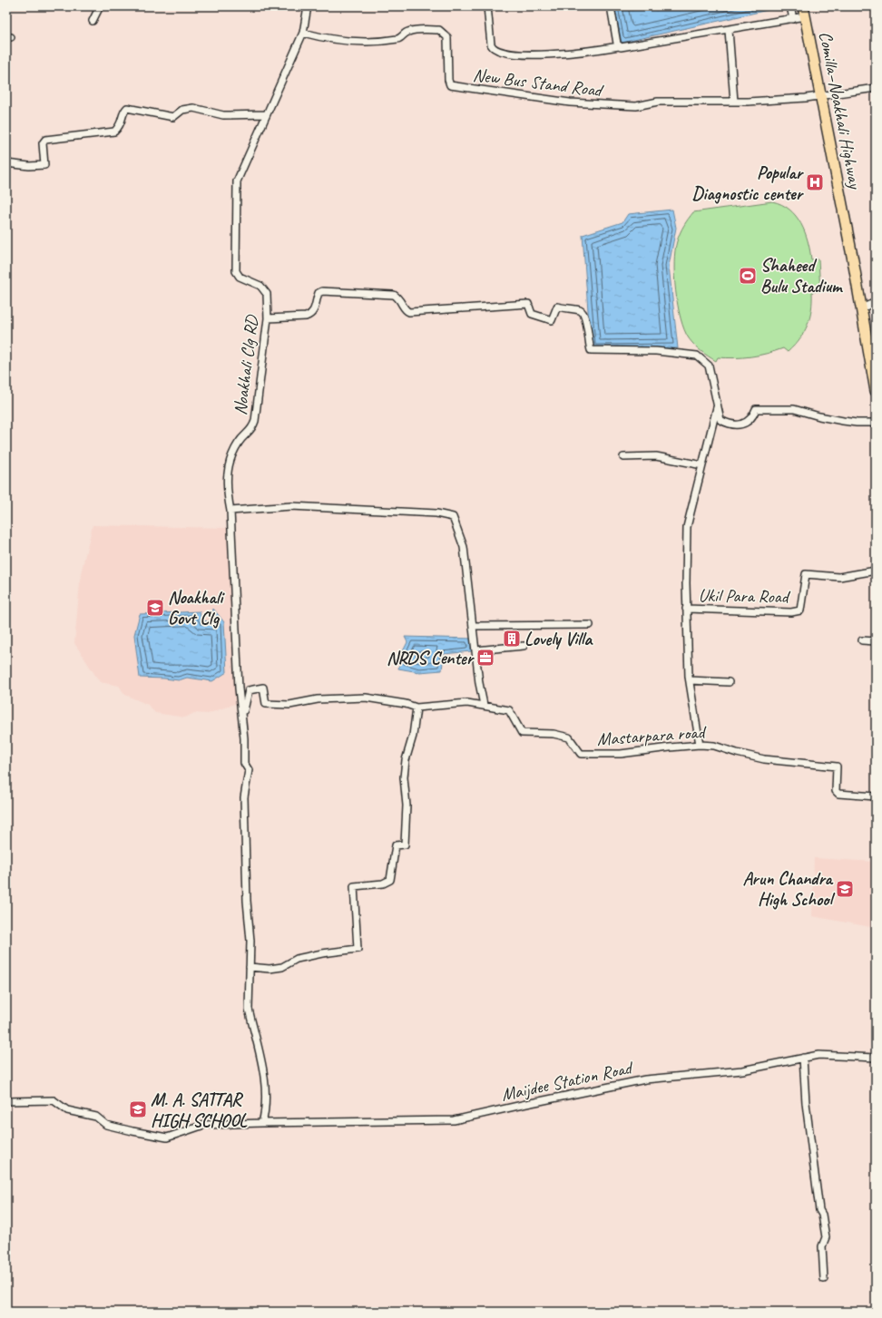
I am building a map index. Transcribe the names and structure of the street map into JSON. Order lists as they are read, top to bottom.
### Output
{
  "streets": {
    "highway": ["Comilla–Noakhali Highway"],
    "street": [
      "New Bus Stand Road",
      "Noakhali Clg RD",
      "Ukil Para Road",
      "Mastarpara road",
      "Maijdee Station Road"
    ]
  },
  "crossings": [
    ["New Bus Stand Road", "Comilla–Noakhali Highway"],
    ["New Bus Stand Road", "Noakhali Clg RD"],
    ["Noakhali Clg RD", "Mastarpara road"],
    ["Noakhali Clg RD", "Maijdee Station Road"]
  ],
  "places": {
    "hospital": ["Popular Diagnostic center"],
    "sports": ["Shaheed Bulu Stadium"],
    "school or university": ["Noakhali Govt Clg", "Arun Chandra High School", "M. A. SATTAR HIGH SCHOOL"],
    "building": ["Lovely Villa"],
    "office": ["NRDS Center"]
  }
}
